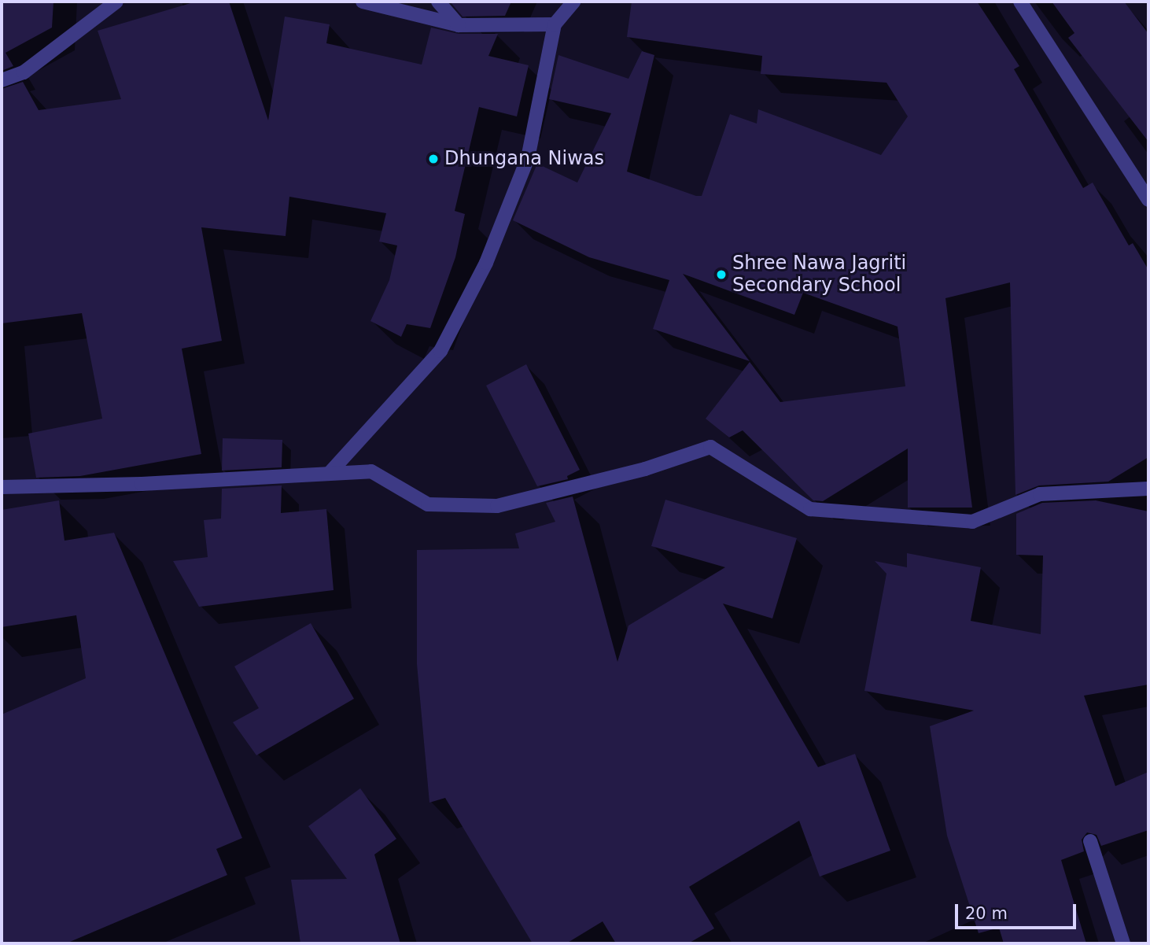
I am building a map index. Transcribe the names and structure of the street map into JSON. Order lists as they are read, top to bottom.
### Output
{
  "places": ["Dhungana Niwas", "Shree Nawa Jagriti Secondary School"],
  "scale_bar": "20 m"
}
